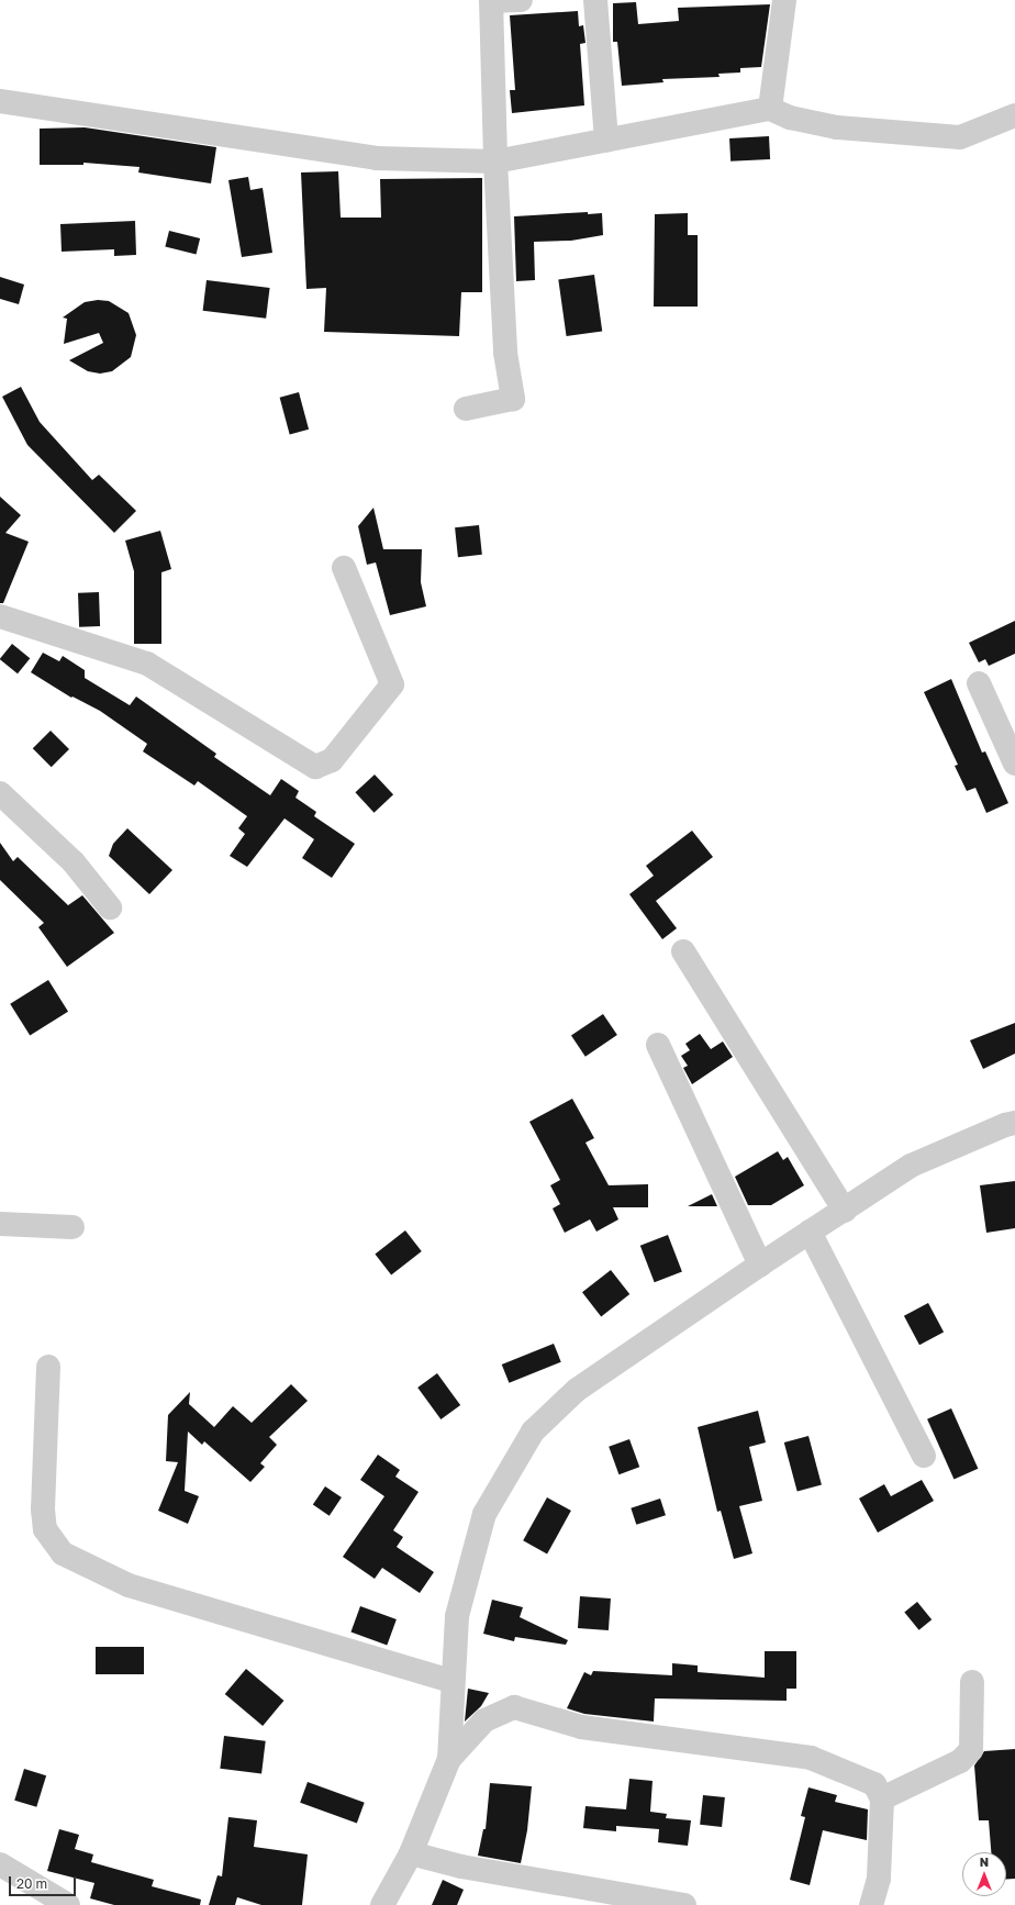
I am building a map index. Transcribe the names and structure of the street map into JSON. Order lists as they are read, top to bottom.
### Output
{
  "scale_bar": "20 m",
  "north": "top"
}
